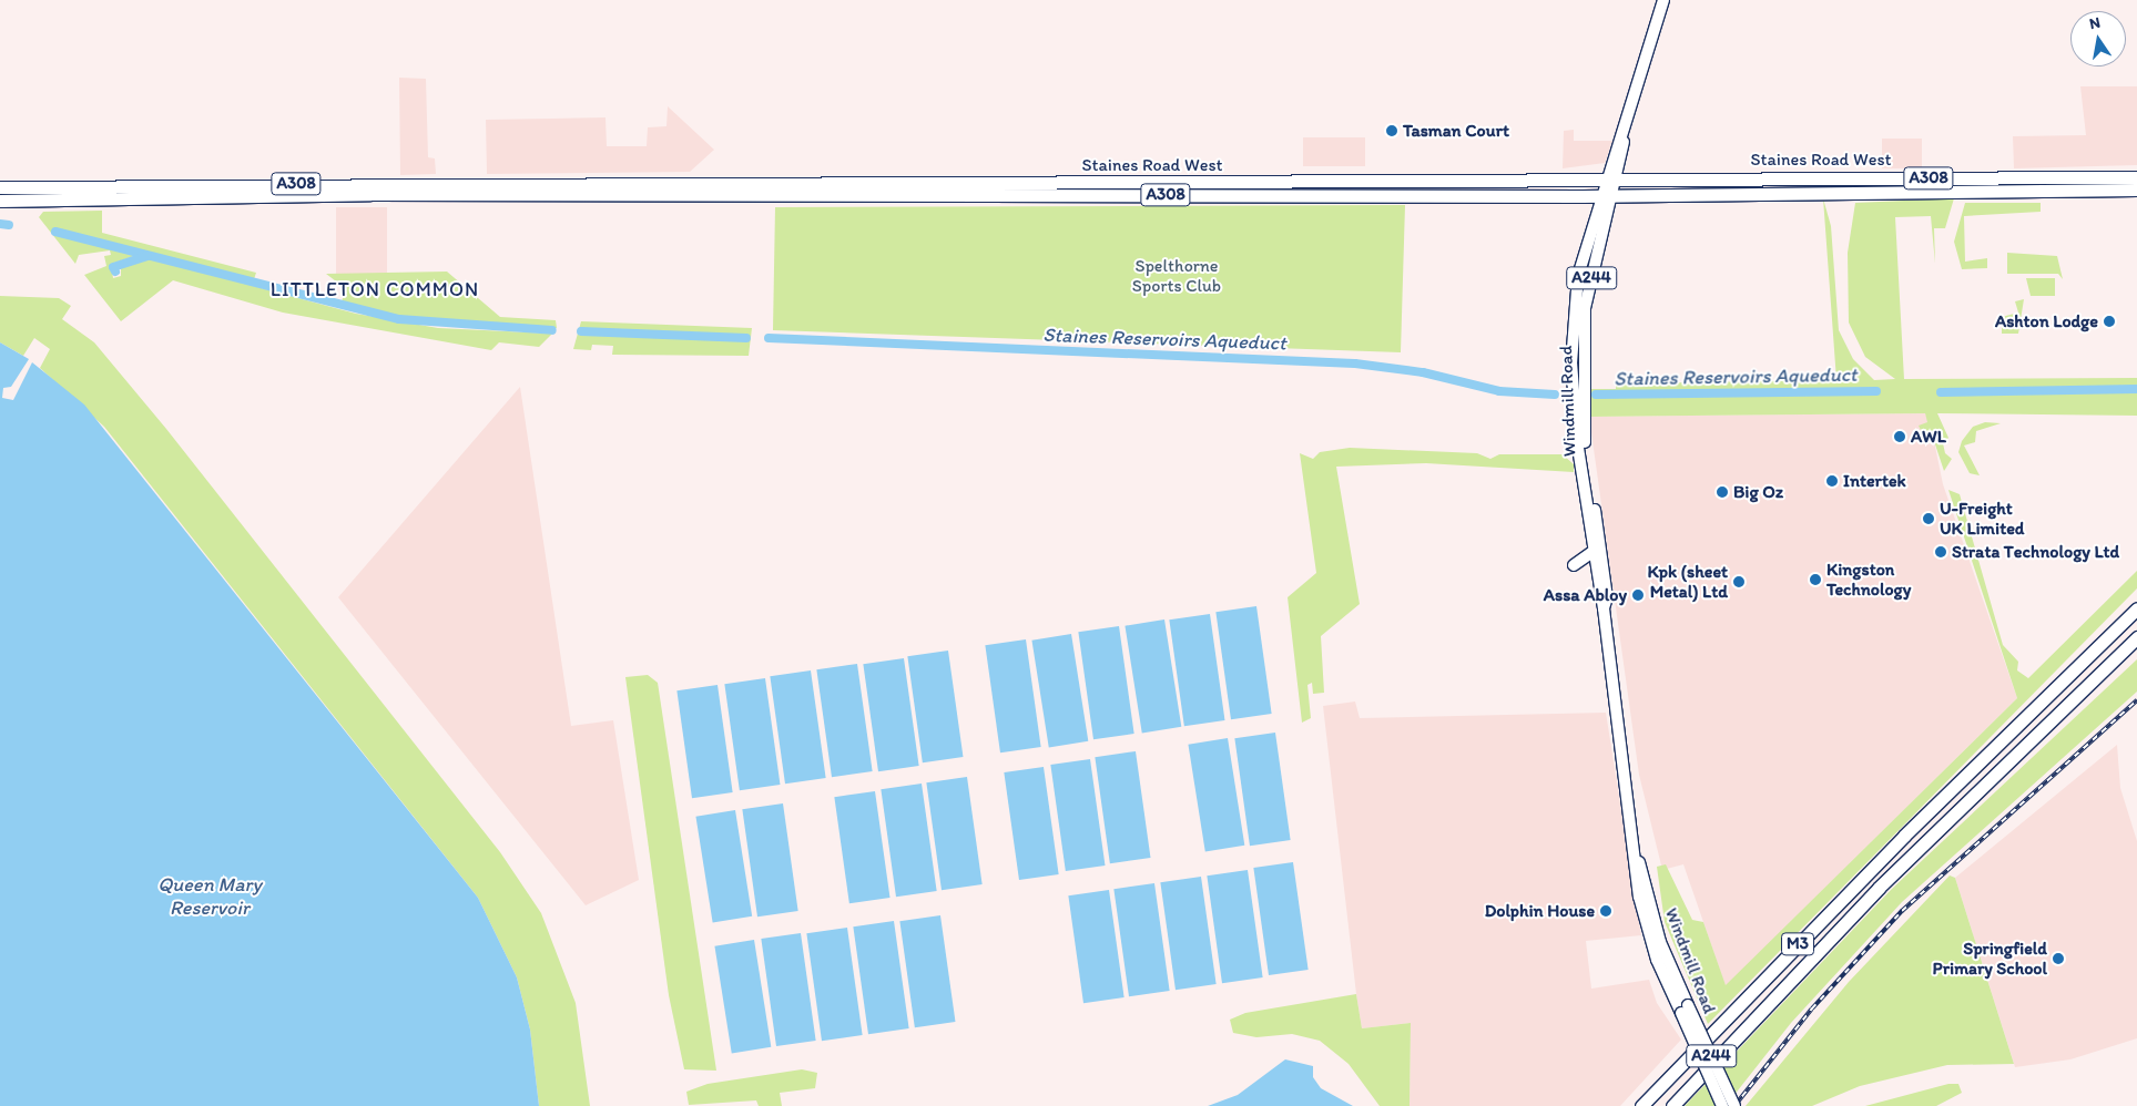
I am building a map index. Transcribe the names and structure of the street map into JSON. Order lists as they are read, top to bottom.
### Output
{
  "streets": {
    "highway": ["Staines Road West", "A308", "M3"],
    "main road": ["A244", "Windmill Road"]
  },
  "crossings": [
    ["Staines Road West", "A308"],
    ["Staines Road West", "Windmill Road"],
    ["A308", "Windmill Road"]
  ],
  "districts": ["LITTLETON COMMON"],
  "water": ["Staines Reservoirs Aqueduct", "Queen Mary Reservoir"],
  "parks": ["Spelthorne Sports Club"],
  "places": [
    "Tasman Court",
    "Ashton Lodge",
    "AWL",
    "Intertek",
    "Big Oz",
    "U-Freight UK Limited",
    "Strata Technology Ltd",
    "Kingston Technology",
    "Kpk (sheet Metal) Ltd",
    "Assa Abloy",
    "Dolphin House",
    "Springfield Primary School"
  ],
  "north": "top"
}
